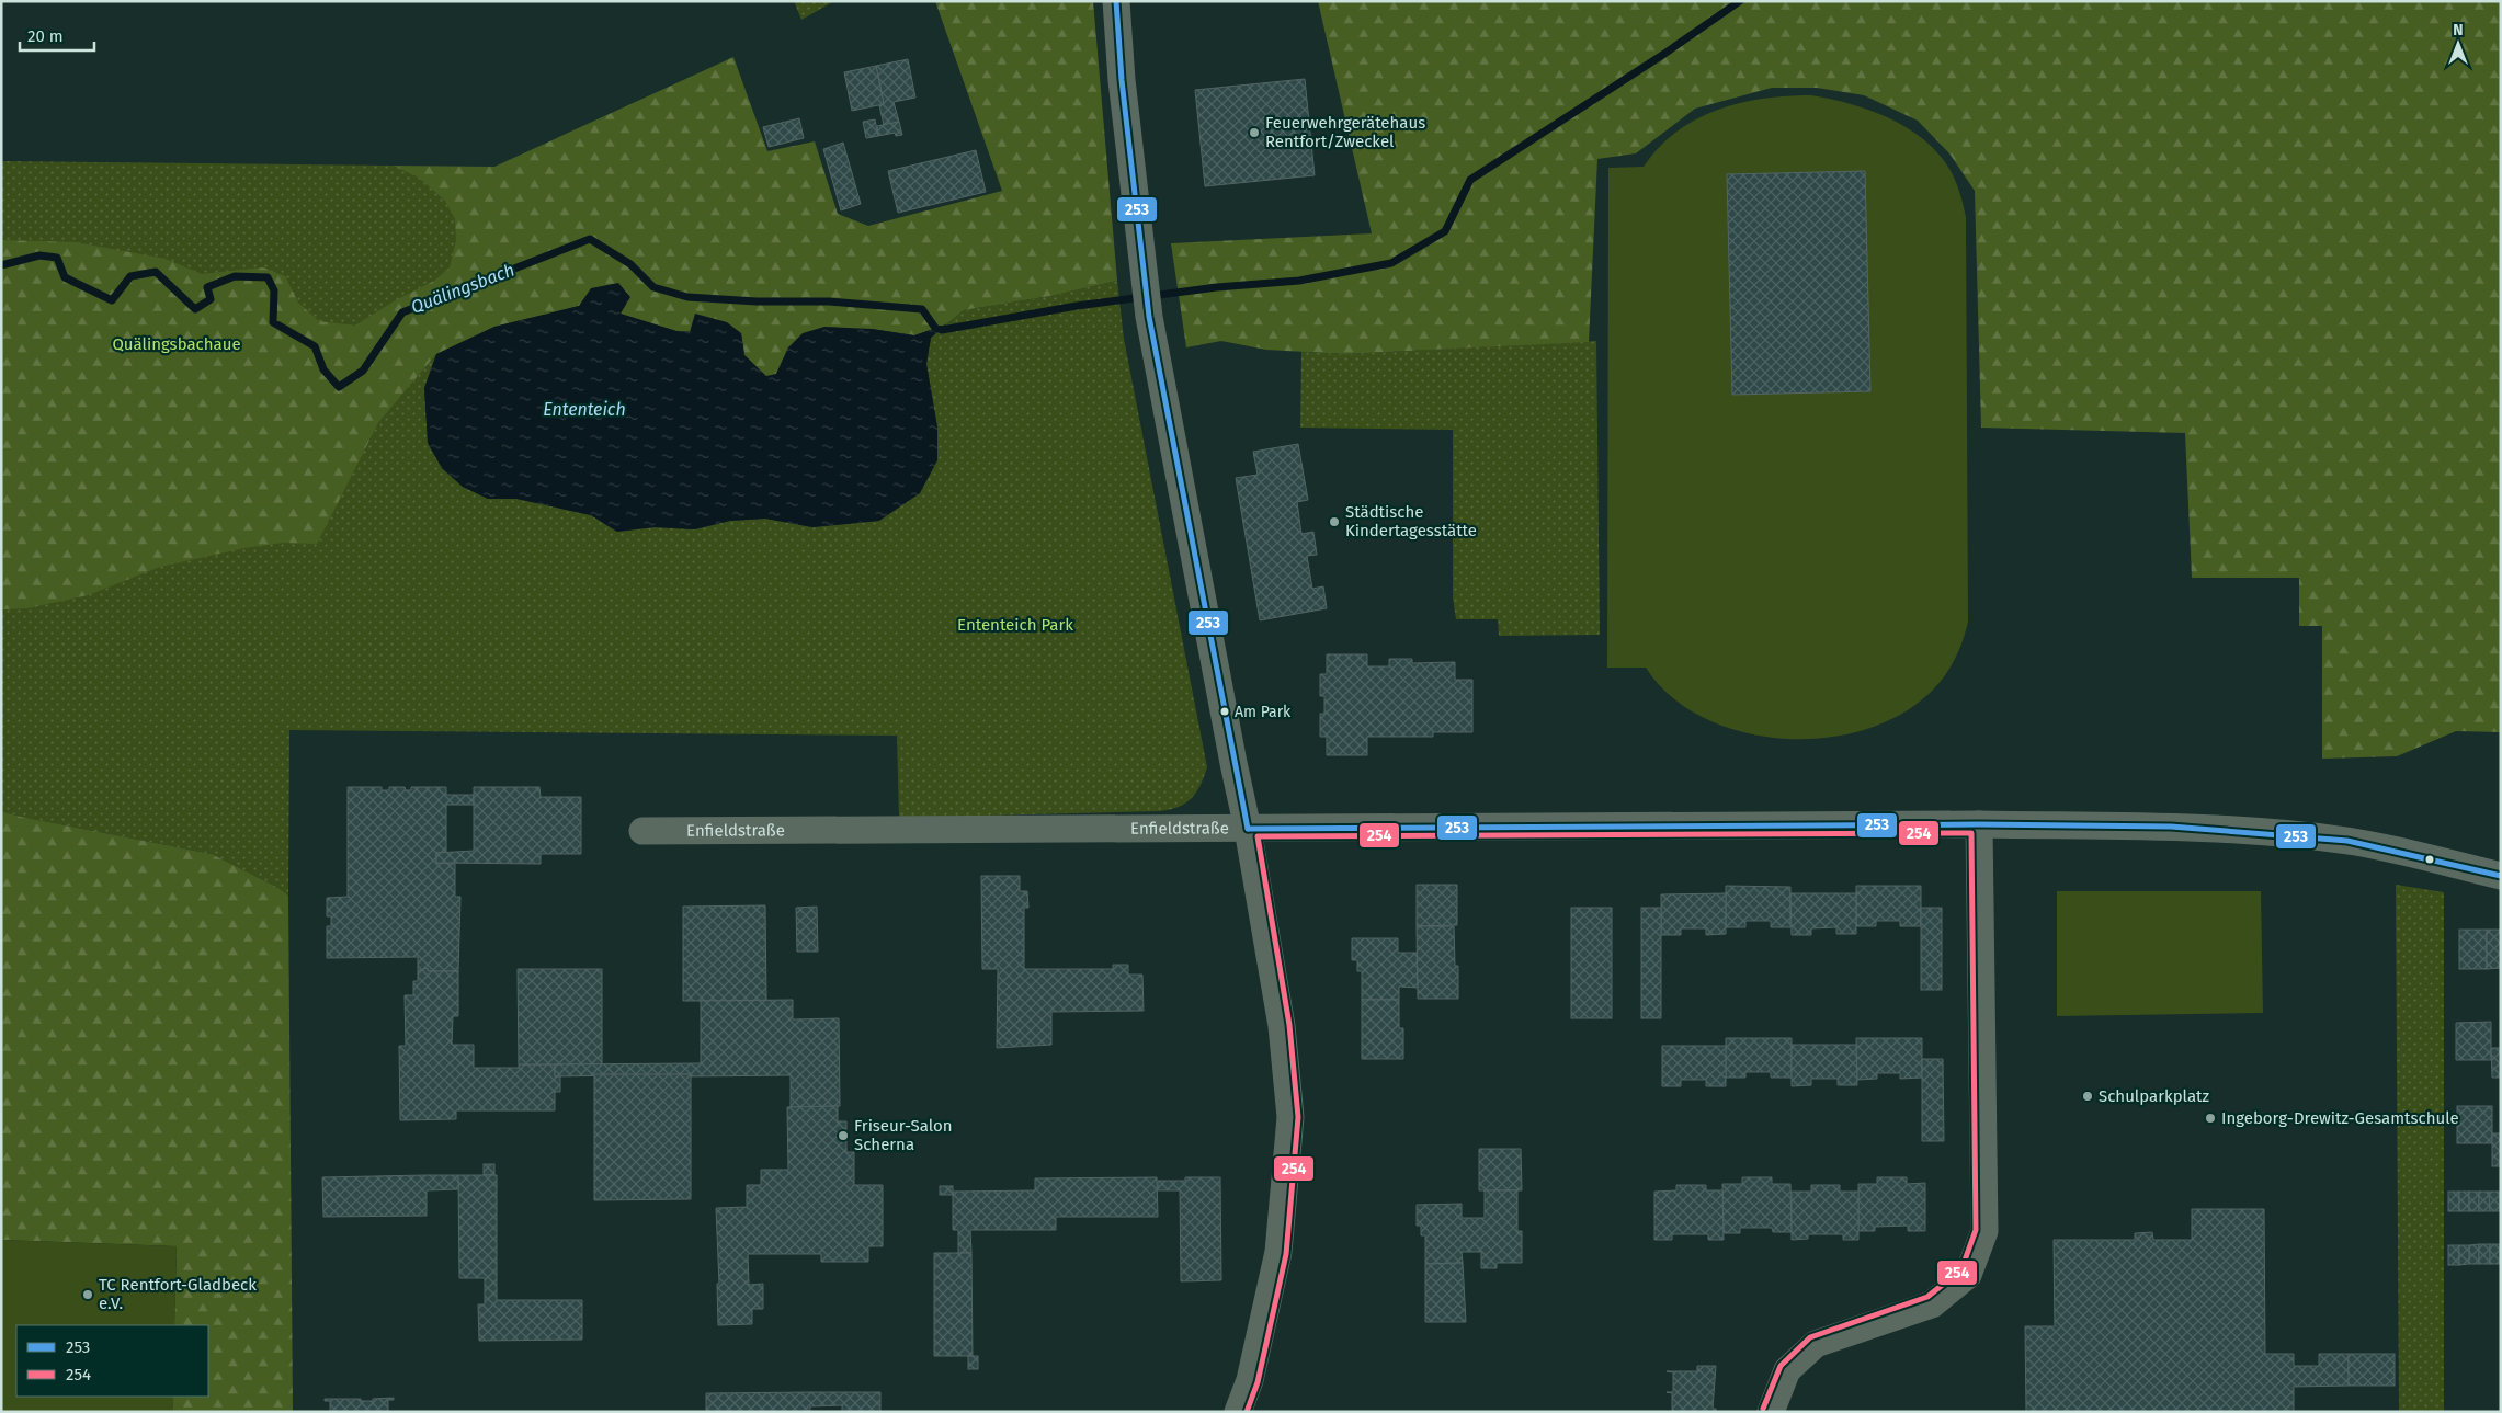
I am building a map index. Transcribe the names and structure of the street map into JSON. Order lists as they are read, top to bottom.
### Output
{
  "streets": {
    "street": ["Enfieldstraße"]
  },
  "water": ["Quälingsbach", "Ententeich"],
  "parks": ["Quälingsbachaue", "Ententeich Park"],
  "places": [
    "Feuerwehrgerätehaus Rentfort/Zweckel",
    "Städtische Kindertagesstätte",
    "Am Park",
    "Schulparkplatz",
    "Ingeborg-Drewitz-Gesamtschule",
    "Friseur-Salon Scherna",
    "TC Rentfort-Gladbeck e.V."
  ],
  "lines": ["transit line 253", "transit line 254"],
  "legend": ["253", "254"],
  "scale_bar": "20 m",
  "north": "top"
}
